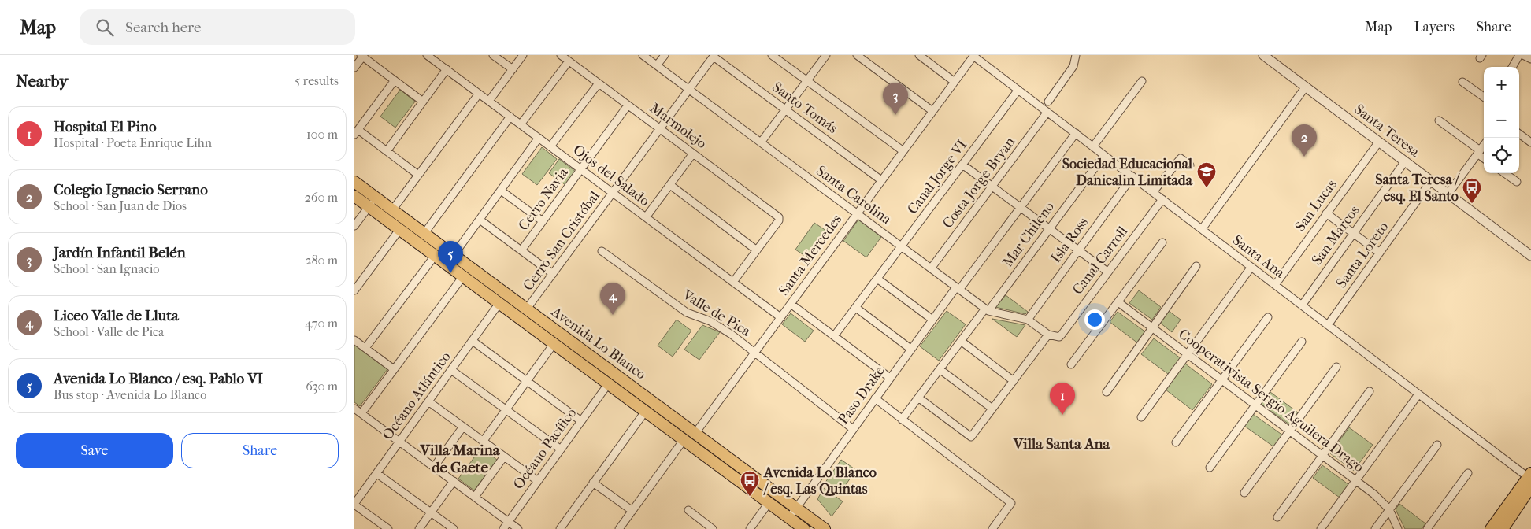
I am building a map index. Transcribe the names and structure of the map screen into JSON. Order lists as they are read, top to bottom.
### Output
{
  "streets": {
    "main road": ["Avenida Lo Blanco"],
    "street": [
      "Santo Tomás",
      "Marmolejo",
      "Santa Teresa",
      "Ojos del Salado",
      "Canal Jorge VI",
      "Costa Jorge Bryan",
      "Santa Carolina",
      "Cerro Navia",
      "San Lucas",
      "Mar Chileno",
      "San Marcos",
      "Isla Ross",
      "Cerro San Cristóbal",
      "Santa Mercedes",
      "Santa Loreto",
      "Santa Ana",
      "Canal Carroll",
      "Valle de Pica",
      "Paso Drake",
      "Océano Atlántico",
      "Cooperativista Sergio Aguilera Drago",
      "Océano Pacífico"
    ]
  },
  "crossings": [
    ["Santo Tomás", "Cerro San Cristóbal"],
    ["Santo Tomás", "Santa Mercedes"],
    ["Marmolejo", "Cerro Navia"],
    ["Marmolejo", "Cerro San Cristóbal"],
    ["Santa Teresa", "San Lucas"],
    ["Santa Teresa", "San Marcos"],
    ["Santa Teresa", "Santa Loreto"],
    ["Ojos del Salado", "Cerro Navia"],
    ["Ojos del Salado", "Cerro San Cristóbal"],
    ["Ojos del Salado", "Santa Mercedes"],
    ["Canal Jorge VI", "Santa Carolina"],
    ["Canal Jorge VI", "Santa Ana"],
    ["Costa Jorge Bryan", "Santa Carolina"],
    ["Costa Jorge Bryan", "Santa Ana"],
    ["Santa Carolina", "Mar Chileno"],
    ["Santa Carolina", "Isla Ross"],
    ["Santa Carolina", "Cerro San Cristóbal"],
    ["Santa Carolina", "Santa Mercedes"],
    ["Santa Carolina", "Canal Carroll"],
    ["Santa Carolina", "Paso Drake"],
    ["San Lucas", "Santa Ana"],
    ["Mar Chileno", "Santa Ana"],
    ["San Marcos", "Santa Ana"],
    ["Isla Ross", "Santa Ana"],
    ["Cerro San Cristóbal", "Avenida Lo Blanco"],
    ["Santa Mercedes", "Santa Ana"],
    ["Santa Mercedes", "Valle de Pica"],
    ["Santa Mercedes", "Avenida Lo Blanco"],
    ["Santa Loreto", "Santa Ana"],
    ["Santa Ana", "Canal Carroll"],
    ["Santa Ana", "Paso Drake"],
    ["Valle de Pica", "Paso Drake"],
    ["Avenida Lo Blanco", "Paso Drake"],
    ["Avenida Lo Blanco", "Océano Atlántico"],
    ["Avenida Lo Blanco", "Océano Pacífico"]
  ],
  "districts": ["Villa Santa Ana", "Villa Marina de Gaete"],
  "places": {
    "school or university": ["Sociedad Educacional Danicalin Limitada"],
    "bus stop": ["Santa Teresa / esq. El Santo", "Avenida Lo Blanco / esq. Las Quintas"]
  },
  "page": {
    "header": "Map",
    "search": "Search here",
    "nav": ["Map", "Layers", "Share"],
    "heading": ["Nearby", "5 results"],
    "map_buttons": ["+", "−"],
    "pins": [
      "3",
      "2",
      "5",
      "4",
      "1"
    ],
    "list": [
      {
        "mark": "1",
        "name": "Hospital El Pino",
        "note": "Hospital · Poeta Enrique Lihn",
        "value": "100 m"
      },
      {
        "mark": "2",
        "name": "Colegio Ignacio Serrano",
        "note": "School · San Juan de Dios",
        "value": "260 m"
      },
      {
        "mark": "3",
        "name": "Jardín Infantil Belén",
        "note": "School · San Ignacio",
        "value": "280 m"
      },
      {
        "mark": "4",
        "name": "Liceo Valle de Lluta",
        "note": "School · Valle de Pica",
        "value": "470 m"
      },
      {
        "mark": "5",
        "name": "Avenida Lo Blanco / esq. Pablo VI",
        "note": "Bus stop · Avenida Lo Blanco",
        "value": "630 m"
      }
    ],
    "buttons": ["Save", "Share"]
  }
}
